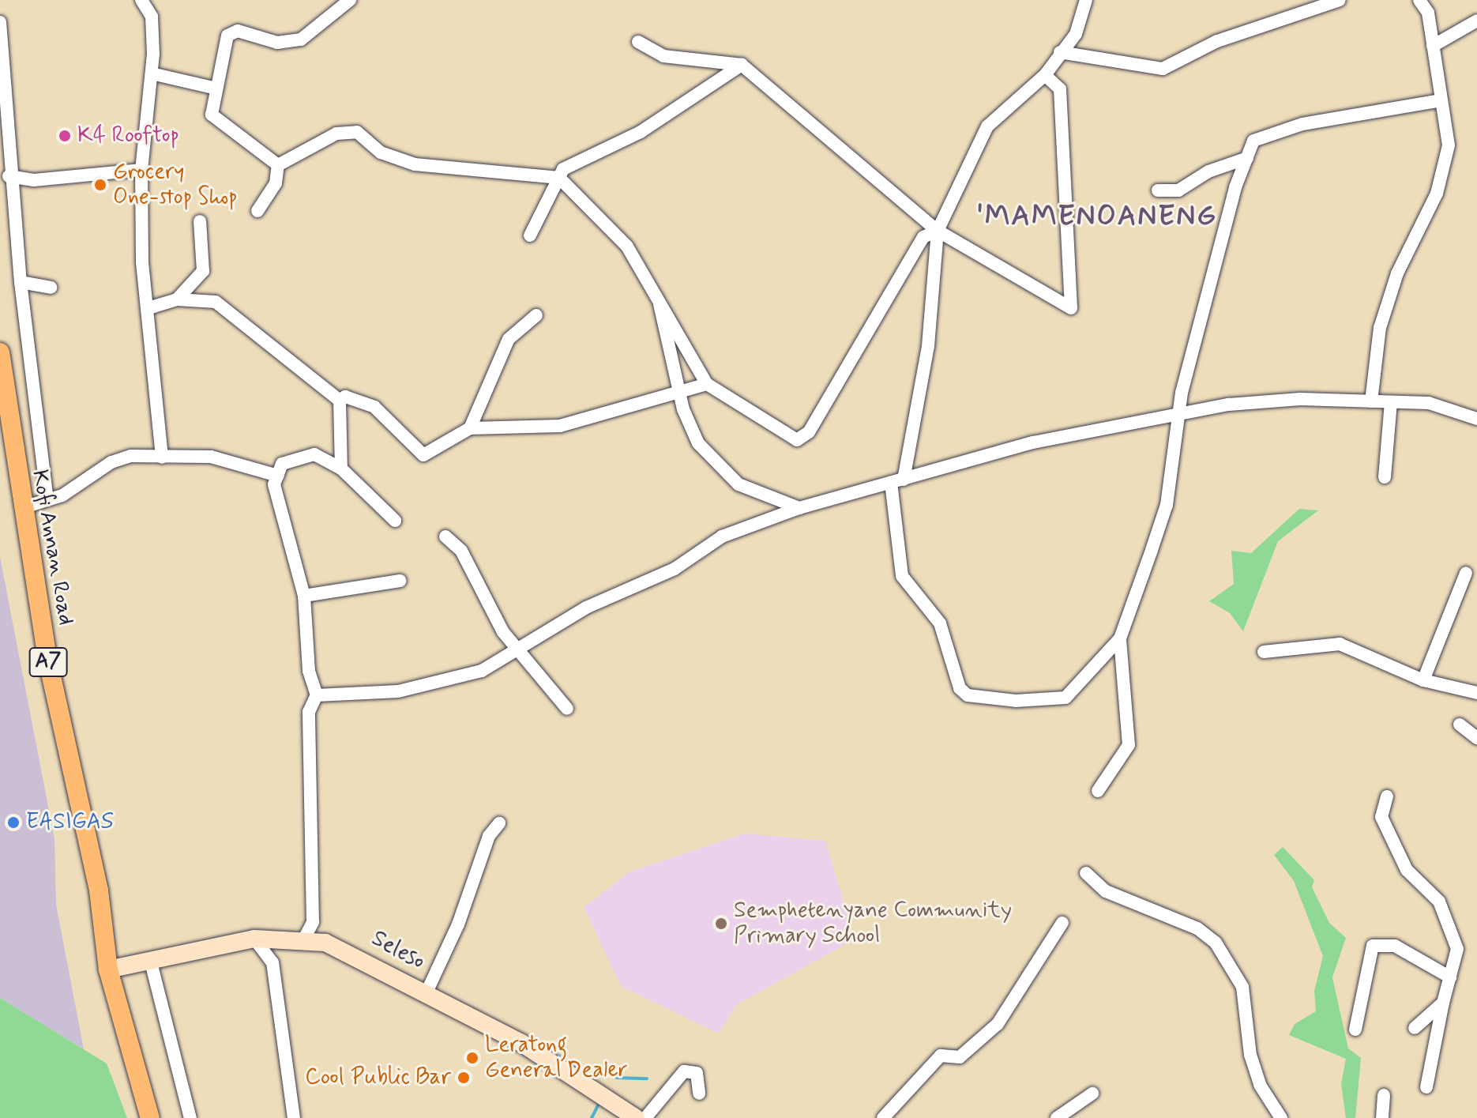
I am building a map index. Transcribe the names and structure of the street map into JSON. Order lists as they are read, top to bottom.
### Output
{
  "streets": {
    "main road": ["Kofi Annan Road", "A7", "Seleso"]
  },
  "crossings": [
    ["Kofi Annan Road", "Seleso"]
  ],
  "districts": ["'MAMENOANENG"],
  "places": [
    "K4 Rooftop",
    "Grocery One-stop Shop",
    "EASIGAS",
    "Semphetenyane Community Primary School",
    "Leratong General Dealer",
    "Cool Public Bar"
  ]
}
